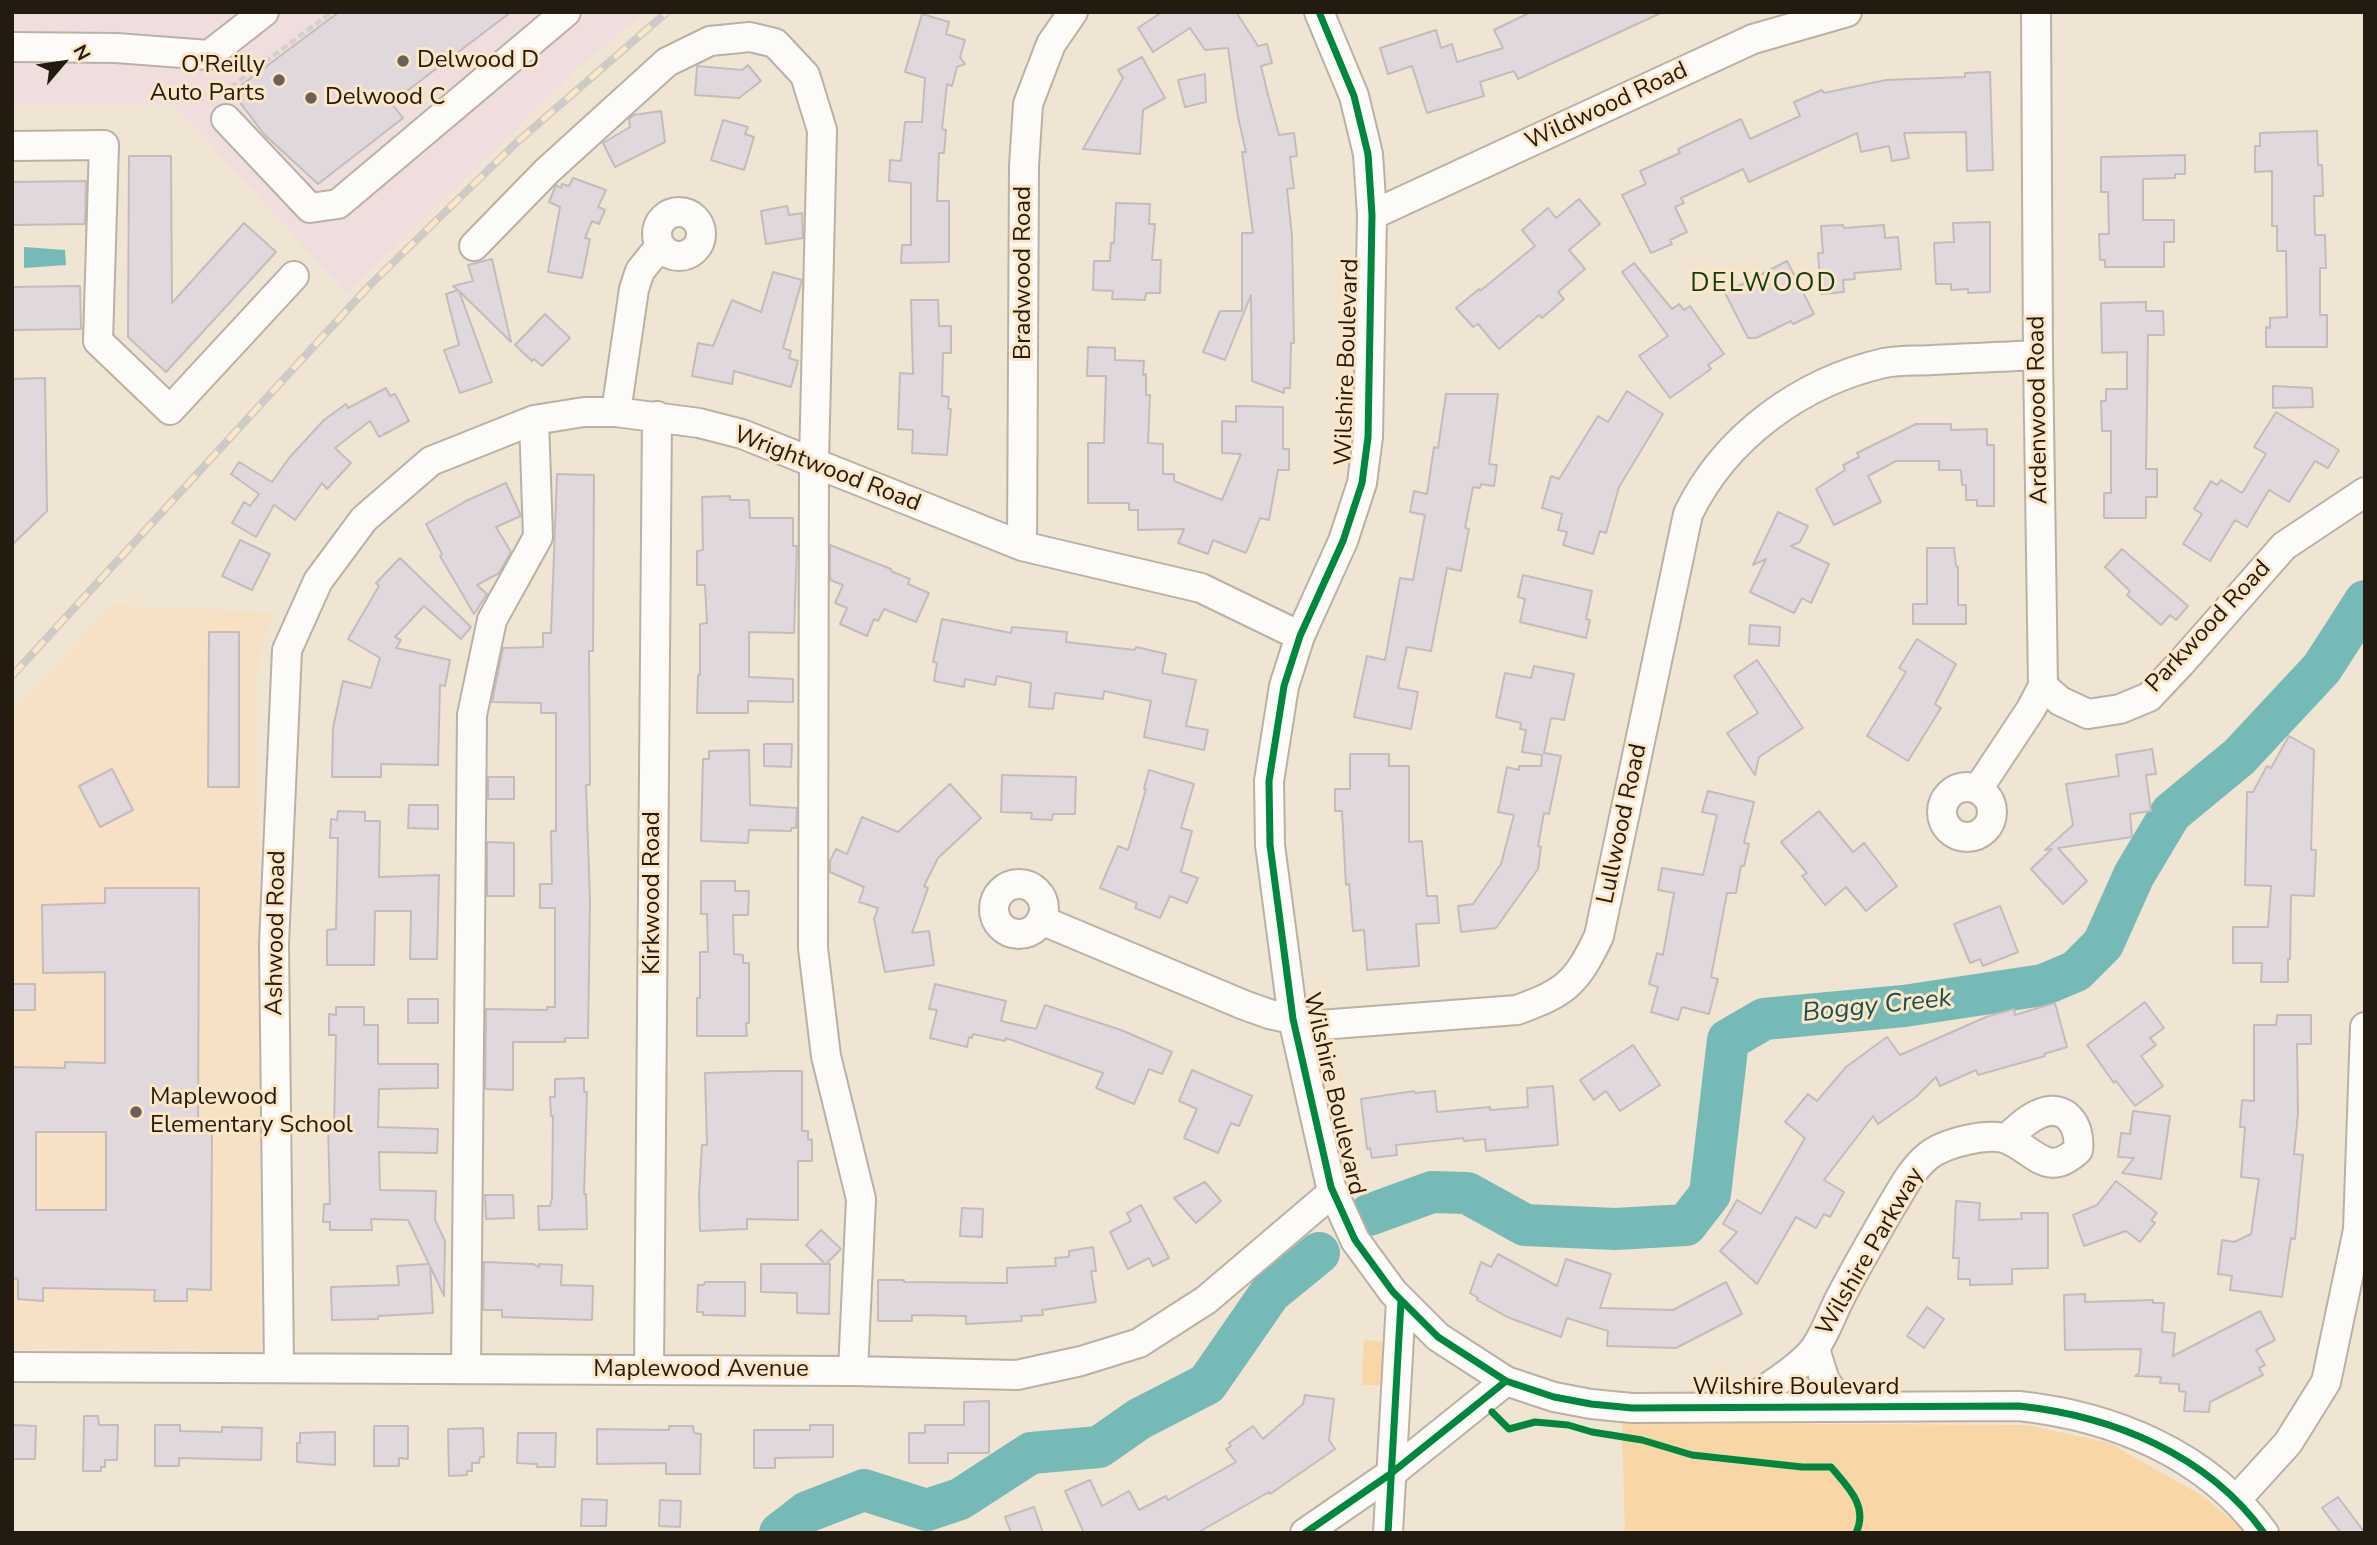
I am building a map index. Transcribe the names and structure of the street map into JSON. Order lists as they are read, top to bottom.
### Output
{
  "streets": {
    "street": [
      "Wildwood Road",
      "Bradwood Road",
      "Wilshire Boulevard",
      "Ardenwood Road",
      "Wrightwood Road",
      "Parkwood Road",
      "Lullwood Road",
      "Kirkwood Road",
      "Ashwood Road",
      "Wilshire Parkway",
      "Maplewood Avenue"
    ]
  },
  "crossings": [
    ["Wildwood Road", "Wilshire Boulevard"],
    ["Bradwood Road", "Wrightwood Road"],
    ["Wilshire Boulevard", "Wrightwood Road"],
    ["Wilshire Boulevard", "Lullwood Road"],
    ["Wilshire Boulevard", "Wilshire Parkway"],
    ["Wilshire Boulevard", "Maplewood Avenue"],
    ["Ardenwood Road", "Parkwood Road"],
    ["Ardenwood Road", "Lullwood Road"],
    ["Wrightwood Road", "Kirkwood Road"],
    ["Wrightwood Road", "Ashwood Road"],
    ["Kirkwood Road", "Maplewood Avenue"],
    ["Ashwood Road", "Maplewood Avenue"]
  ],
  "districts": ["DELWOOD"],
  "water": ["Boggy Creek"],
  "places": [
    "Delwood D",
    "O'Reilly Auto Parts",
    "Delwood C",
    "Maplewood Elementary School"
  ],
  "north": "top right"
}
